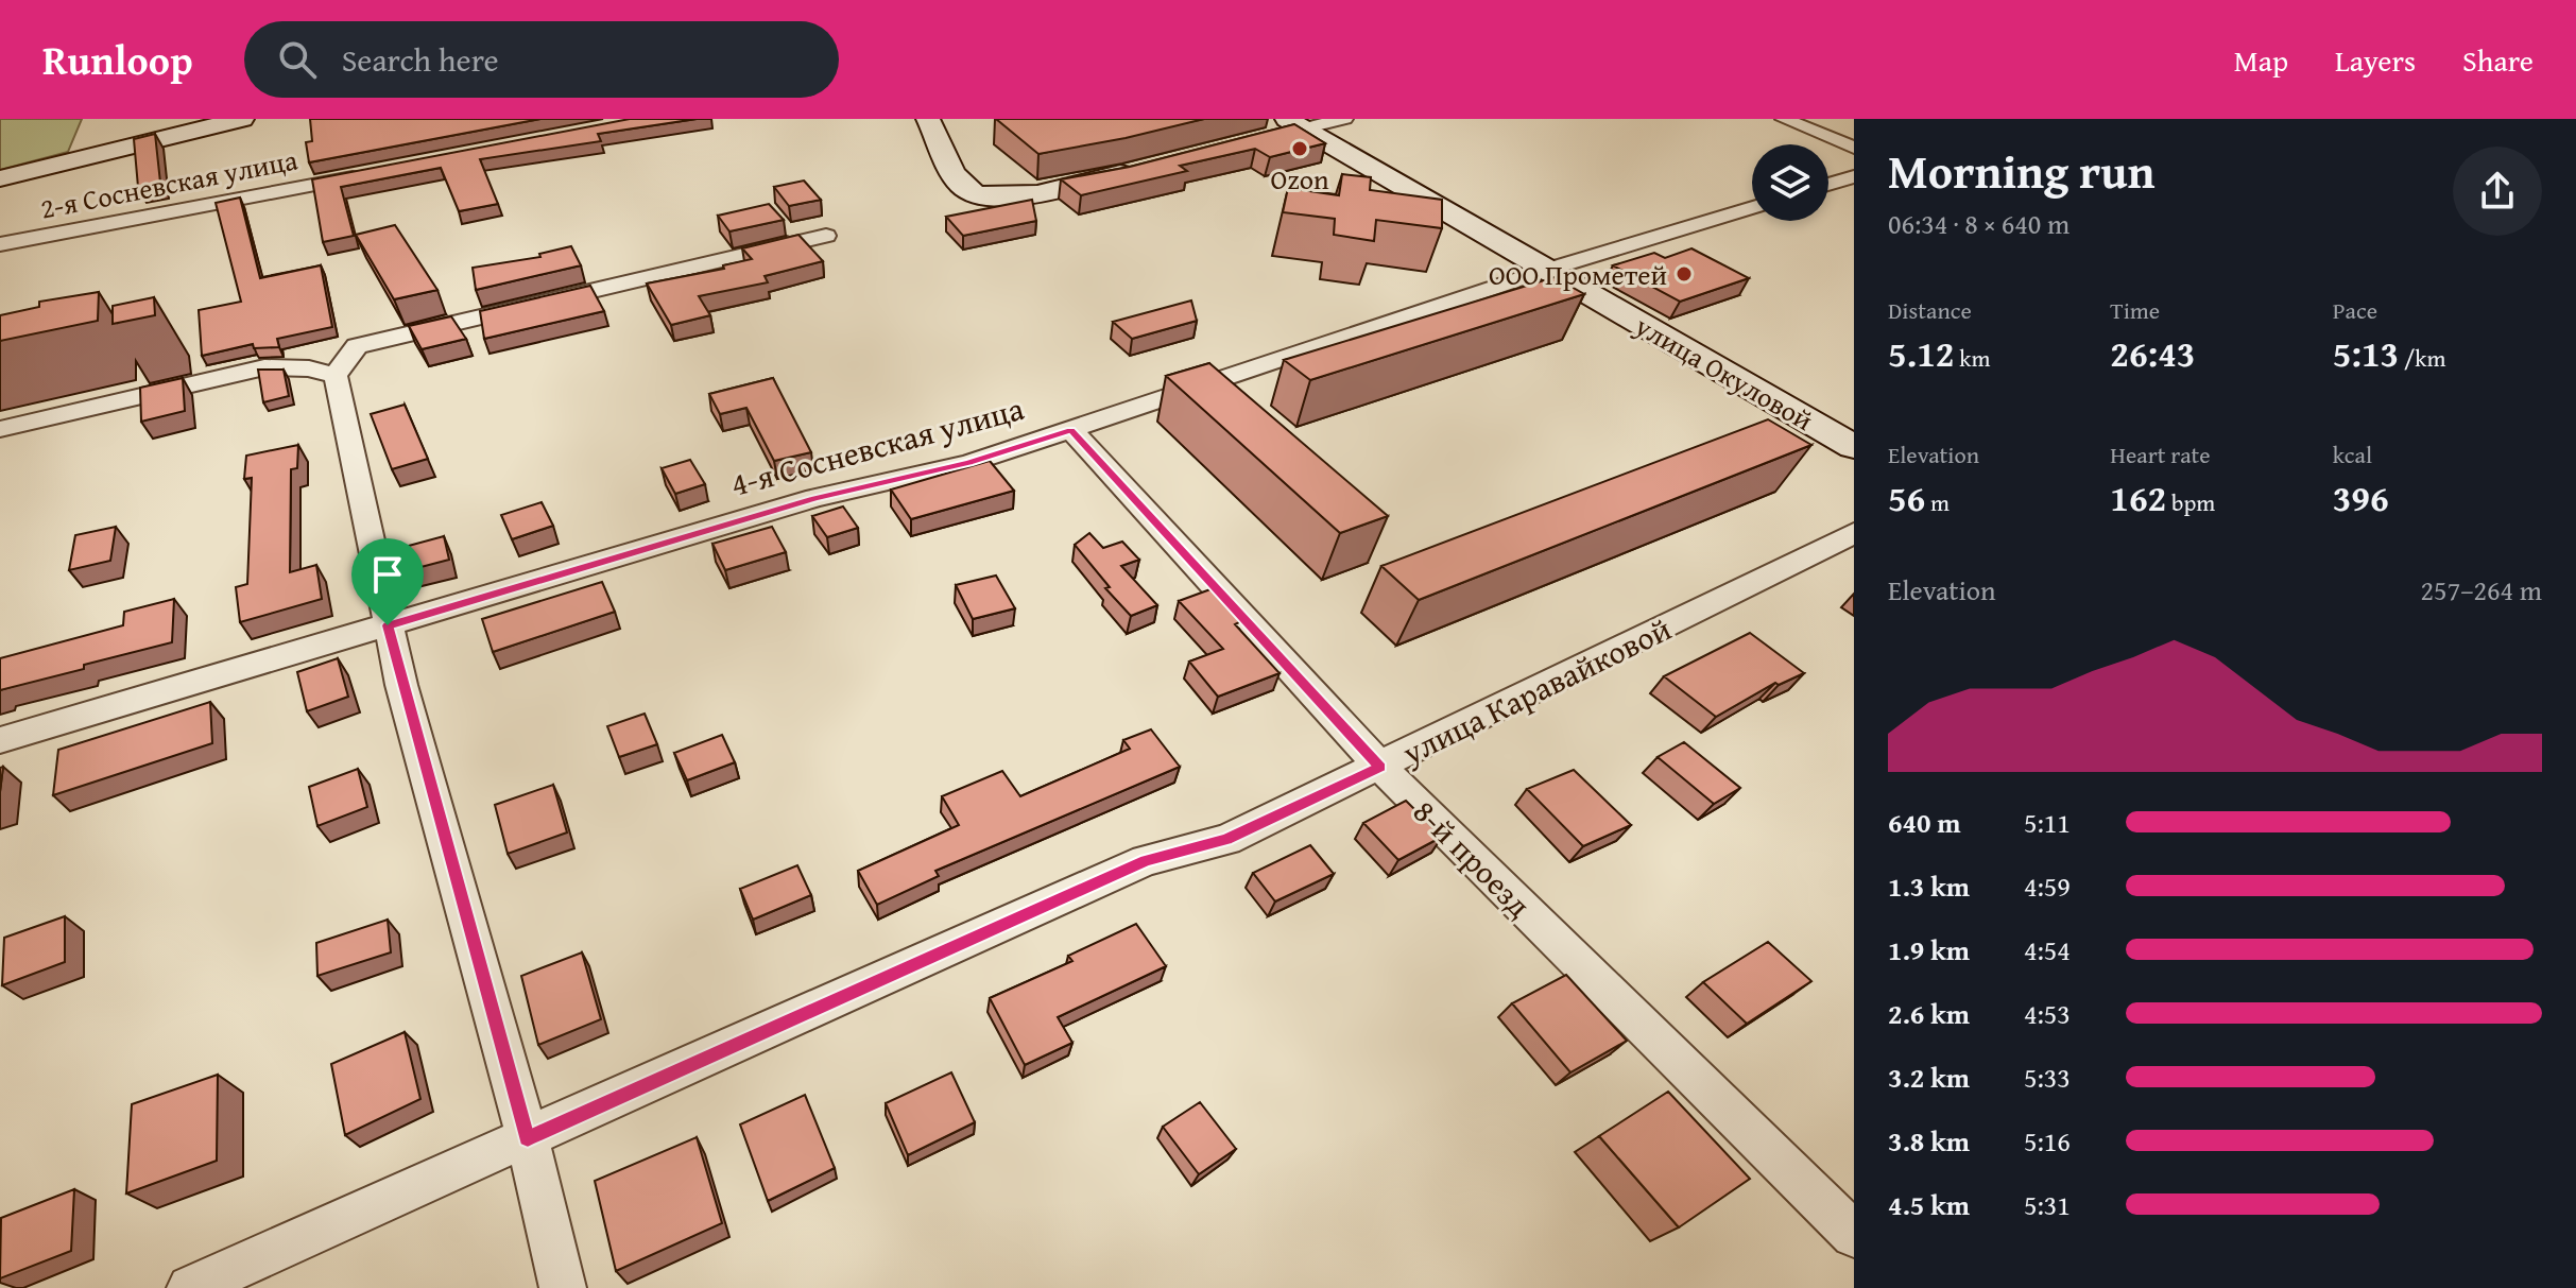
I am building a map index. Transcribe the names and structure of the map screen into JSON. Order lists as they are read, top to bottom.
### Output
{
  "streets": {
    "main road": ["улица Окуловой"],
    "street": [
      "2-я Сосневская улица",
      "4-я Сосневская улица",
      "улица Каравайковой",
      "8-й проезд"
    ]
  },
  "crossings": [
    ["улица Окуловой", "4-я Сосневская улица"],
    ["4-я Сосневская улица", "8-й проезд"],
    ["улица Каравайковой", "8-й проезд"]
  ],
  "places": ["Ozon", "ООО Прометей"],
  "page": {
    "header": "Runloop",
    "search": "Search here",
    "nav": ["Map", "Layers", "Share"],
    "heading": ["Morning run", "06:34 · 8 × 640 m"],
    "stats": [
      ["Distance", "5.12 km"],
      ["Time", "26:43"],
      ["Pace", "5:13 /km"],
      ["Elevation", "56 m"],
      ["Heart rate", "162 bpm"],
      ["kcal", "396"]
    ],
    "chart": ["Elevation", "257–264 m"],
    "list": [
      {
        "name": "640 m",
        "note": "5:11"
      },
      {
        "name": "1.3 km",
        "note": "4:59"
      },
      {
        "name": "1.9 km",
        "note": "4:54"
      },
      {
        "name": "2.6 km",
        "note": "4:53"
      },
      {
        "name": "3.2 km",
        "note": "5:33"
      },
      {
        "name": "3.8 km",
        "note": "5:16"
      },
      {
        "name": "4.5 km",
        "note": "5:31"
      }
    ]
  }
}
